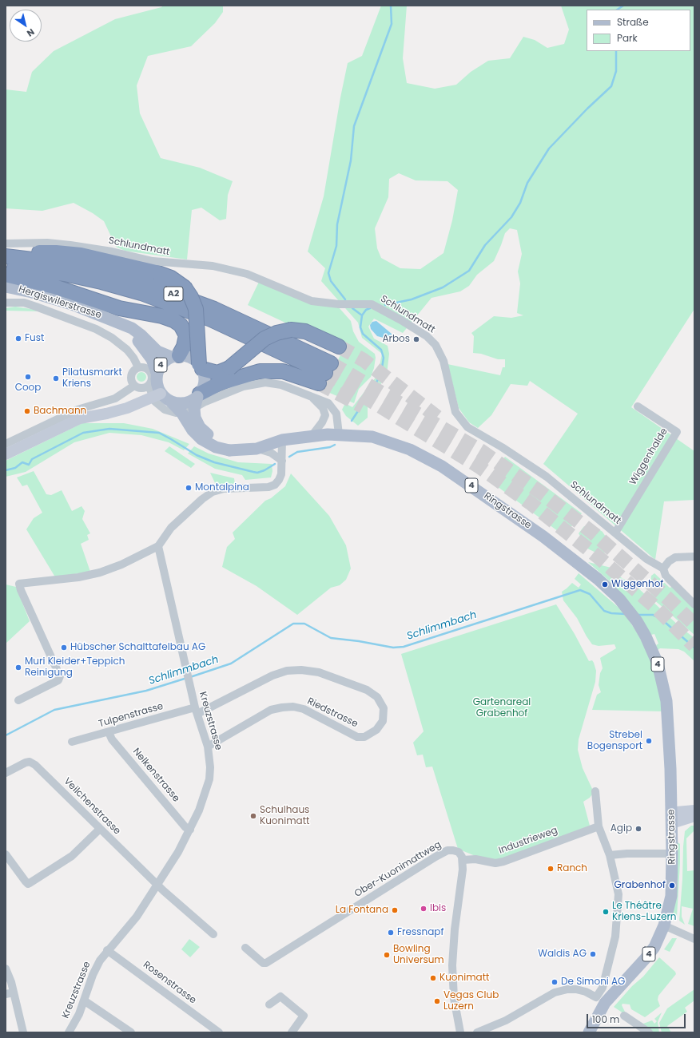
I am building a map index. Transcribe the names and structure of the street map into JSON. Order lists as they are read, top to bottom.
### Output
{
  "streets": {
    "highway": ["A2"],
    "main road": ["Hergiswilerstrasse", "4", "Ringstrasse"],
    "street": [
      "Schlundmatt",
      "Wiggenhalde",
      "Riedstrasse",
      "Tulpenstrasse",
      "Kreuzstrasse",
      "Nelkenstrasse",
      "Veilchenstrasse",
      "Industrieweg",
      "Ober-Kuonimattweg",
      "Rosenstrasse"
    ]
  },
  "crossings": [
    ["Schlundmatt", "Wiggenhalde"],
    ["Hergiswilerstrasse", "4"],
    ["4", "Ringstrasse"],
    ["Riedstrasse", "Tulpenstrasse"],
    ["Riedstrasse", "Kreuzstrasse"],
    ["Tulpenstrasse", "Kreuzstrasse"],
    ["Tulpenstrasse", "Nelkenstrasse"],
    ["Kreuzstrasse", "Nelkenstrasse"],
    ["Kreuzstrasse", "Veilchenstrasse"],
    ["Kreuzstrasse", "Rosenstrasse"],
    ["Industrieweg", "Ober-Kuonimattweg"]
  ],
  "water": ["Schlimmbach"],
  "parks": ["Gartenareal Grabenhof"],
  "places": [
    "Fust",
    "Arbos",
    "Coop",
    "Pilatusmarkt Kriens",
    "Bachmann",
    "Montalpina",
    "Wiggenhof",
    "Hübscher Schalttafelbau AG",
    "Muri Kleider+Teppich Reinigung",
    "Strebel Bogensport",
    "Schulhaus Kuonimatt",
    "Agip",
    "Ranch",
    "Grabenhof",
    "Ibis",
    "La Fontana",
    "Le Théâtre Kriens-Luzern",
    "Fressnapf",
    "Waldis AG",
    "Bowling Universum",
    "Kuonimatt",
    "De Simoni AG",
    "Vegas Club Luzern"
  ],
  "legend": ["Straße", "Park"],
  "scale_bar": "100 m",
  "north": "bottom right"
}
